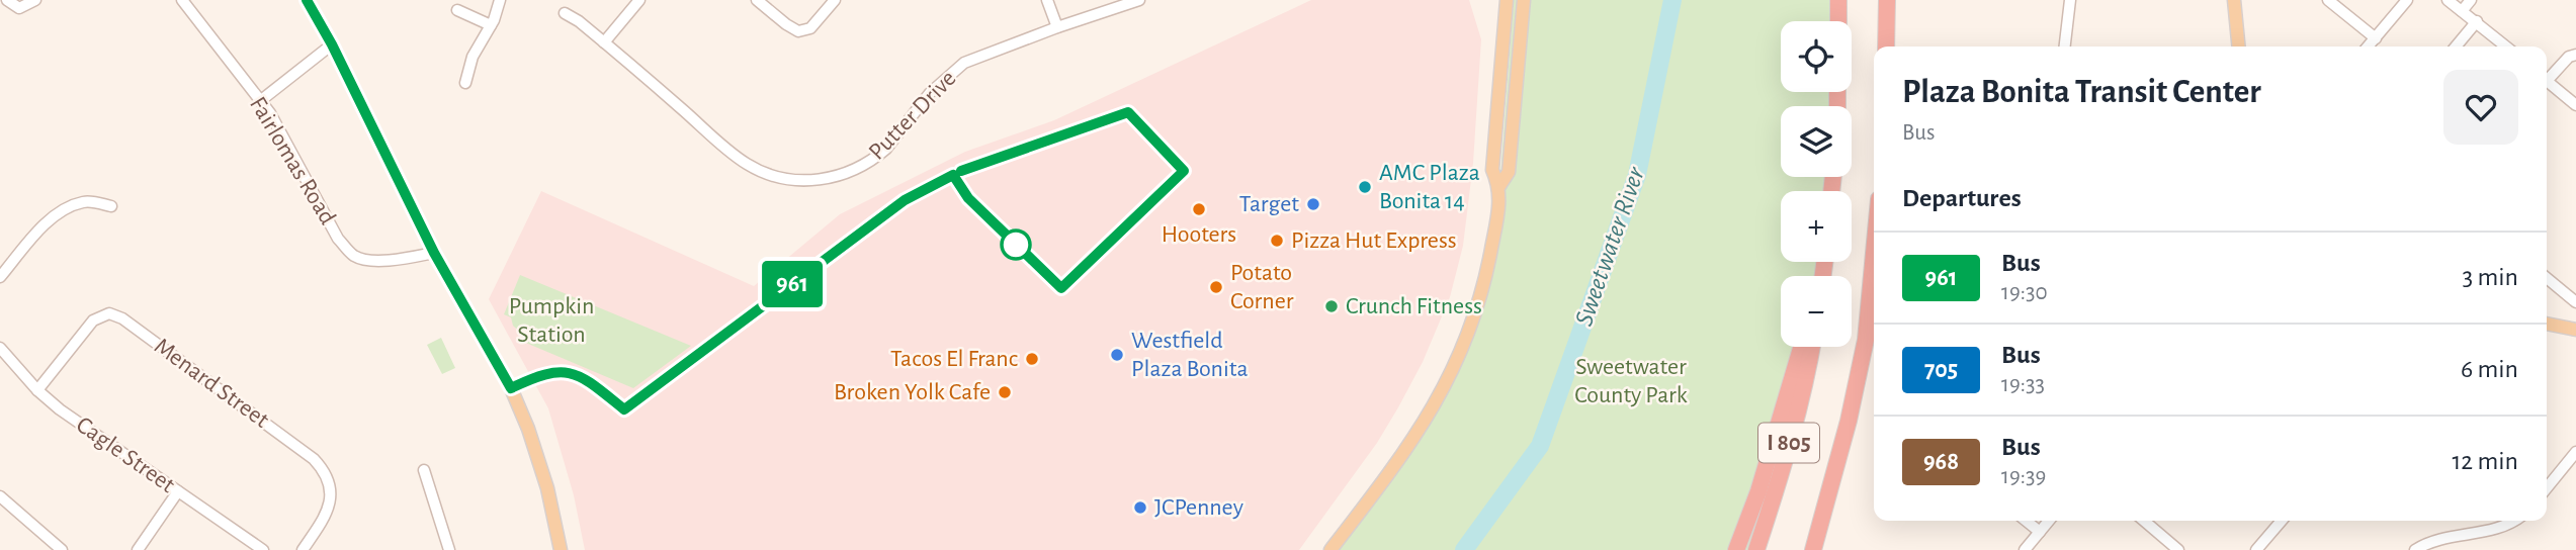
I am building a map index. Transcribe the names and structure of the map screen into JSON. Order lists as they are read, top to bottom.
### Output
{
  "streets": {
    "highway": ["I 805"],
    "street": [
      "Putter Drive",
      "Fairlomas Road",
      "Menard Street",
      "Cagle Street"
    ]
  },
  "crossings": [
    ["Menard Street", "Cagle Street"]
  ],
  "water": ["Sweetwater River"],
  "parks": ["Pumpkin Station", "Sweetwater County Park"],
  "places": [
    "AMC Plaza Bonita 14",
    "Target",
    "Hooters",
    "Pizza Hut Express",
    "Potato Corner",
    "Crunch Fitness",
    "Westfield Plaza Bonita",
    "Tacos El Franc",
    "Broken Yolk Cafe",
    "JCPenney"
  ],
  "lines": ["bus line 961"],
  "page": {
    "on_map": "961",
    "map_buttons": ["+", "−"],
    "heading": [
      ["Plaza Bonita Transit Center", "Bus"],
      "Departures"
    ],
    "list": [
      {
        "mark": "961",
        "name": "Bus",
        "note": "19:30",
        "value": "3 min"
      },
      {
        "mark": "705",
        "name": "Bus",
        "note": "19:33",
        "value": "6 min"
      },
      {
        "mark": "968",
        "name": "Bus",
        "note": "19:39",
        "value": "12 min"
      }
    ]
  }
}
